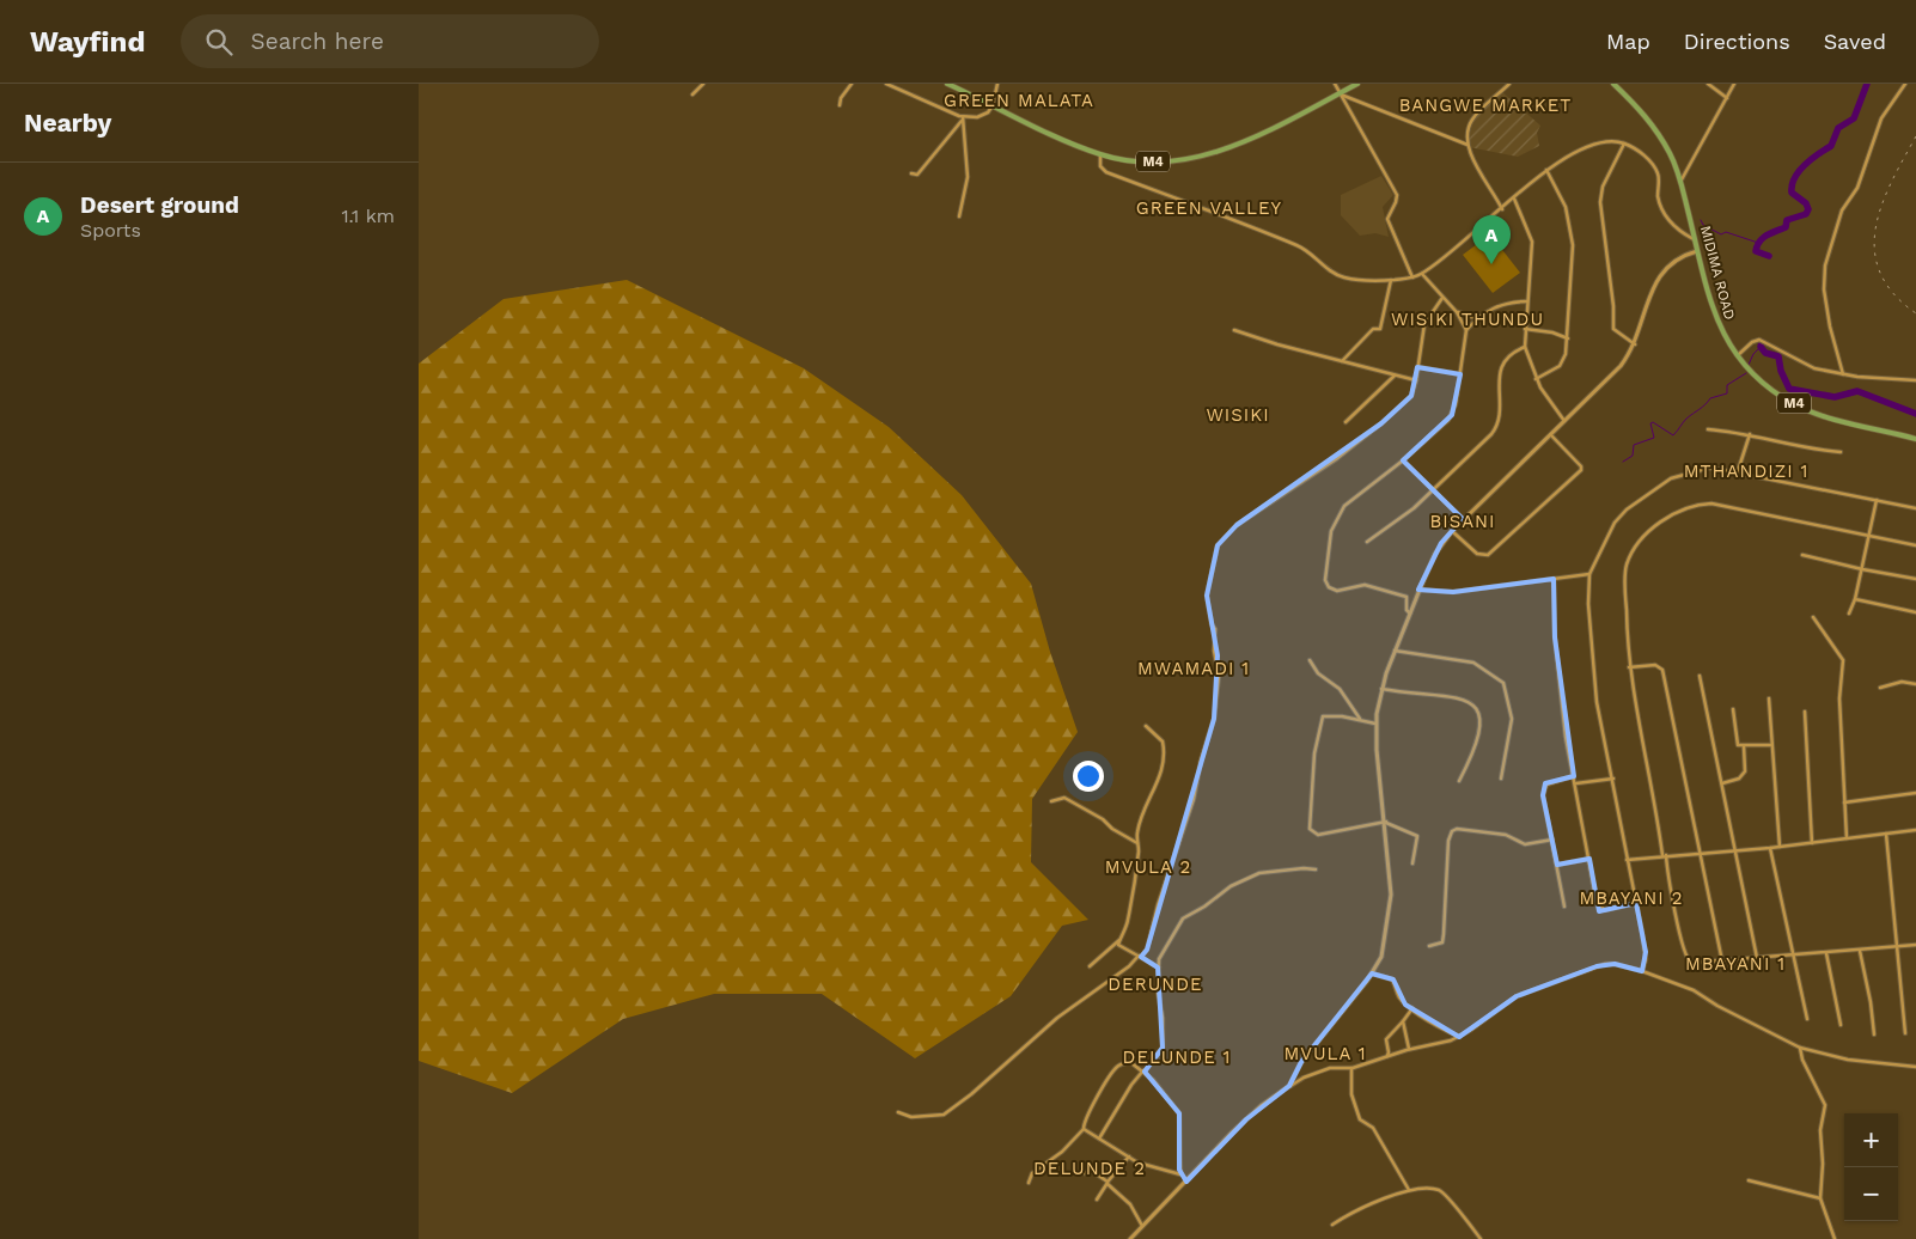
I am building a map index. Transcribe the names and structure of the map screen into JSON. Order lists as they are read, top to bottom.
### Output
{
  "streets": {
    "main road": ["M4", "MIDIMA ROAD"]
  },
  "districts": [
    "GREEN MALATA",
    "BANGWE MARKET",
    "GREEN VALLEY",
    "WISIKI THUNDU",
    "WISIKI",
    "MTHANDIZI 1",
    "BISANI",
    "MWAMADI 1",
    "MVULA 2",
    "MBAYANI 2",
    "MBAYANI 1",
    "DERUNDE",
    "MVULA 1",
    "DELUNDE 1",
    "DELUNDE 2"
  ],
  "page": {
    "header": "Wayfind",
    "search": "Search here",
    "nav": ["Map", "Directions", "Saved"],
    "heading": "Nearby",
    "list": [
      {
        "mark": "A",
        "name": "Desert ground",
        "note": "Sports",
        "value": "1.1 km"
      }
    ],
    "pins": "A",
    "map_buttons": ["+", "−"]
  }
}
